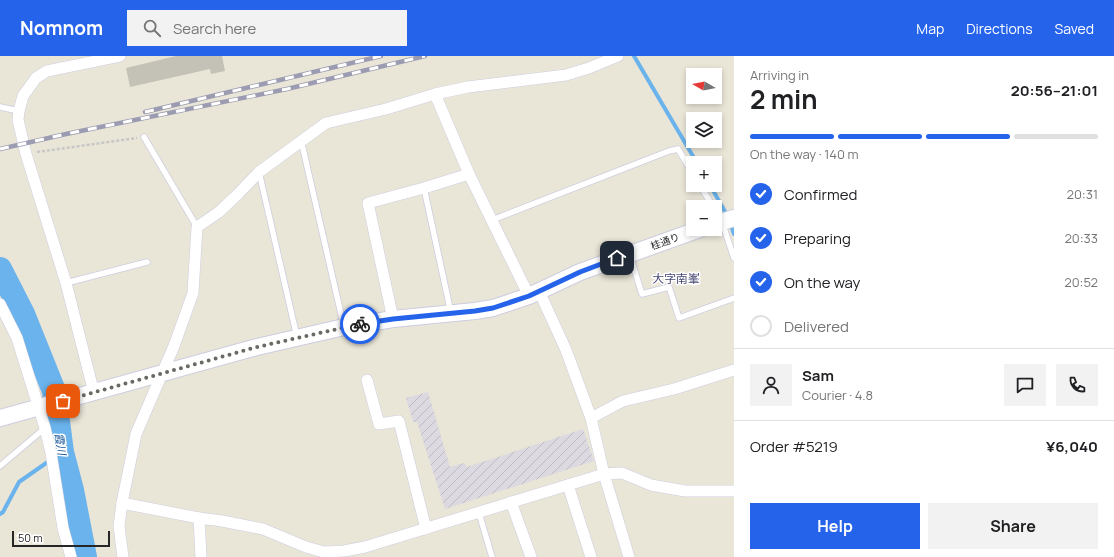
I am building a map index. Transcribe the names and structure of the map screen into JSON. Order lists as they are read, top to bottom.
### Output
{
  "streets": {
    "street": ["桂通り"]
  },
  "districts": ["大字南峯"],
  "water": ["霞川"],
  "scale_bar": "50 m",
  "north": "left",
  "page": {
    "header": "Nomnom",
    "search": "Search here",
    "nav": ["Map", "Directions", "Saved"],
    "heading": ["2 min", "Arriving in", "20:56–21:01"],
    "panel": [
      "Sam",
      "Courier · 4.8",
      "Order #5219",
      "¥6,040"
    ],
    "map_buttons": ["+", "−"],
    "bar": "On the way · 140 m",
    "list": [
      ["Confirmed", "20:31"],
      ["Preparing", "20:33"],
      ["On the way", "20:52"],
      "Delivered"
    ],
    "buttons": ["Help", "Share"],
    "scale": "50 m"
  }
}
